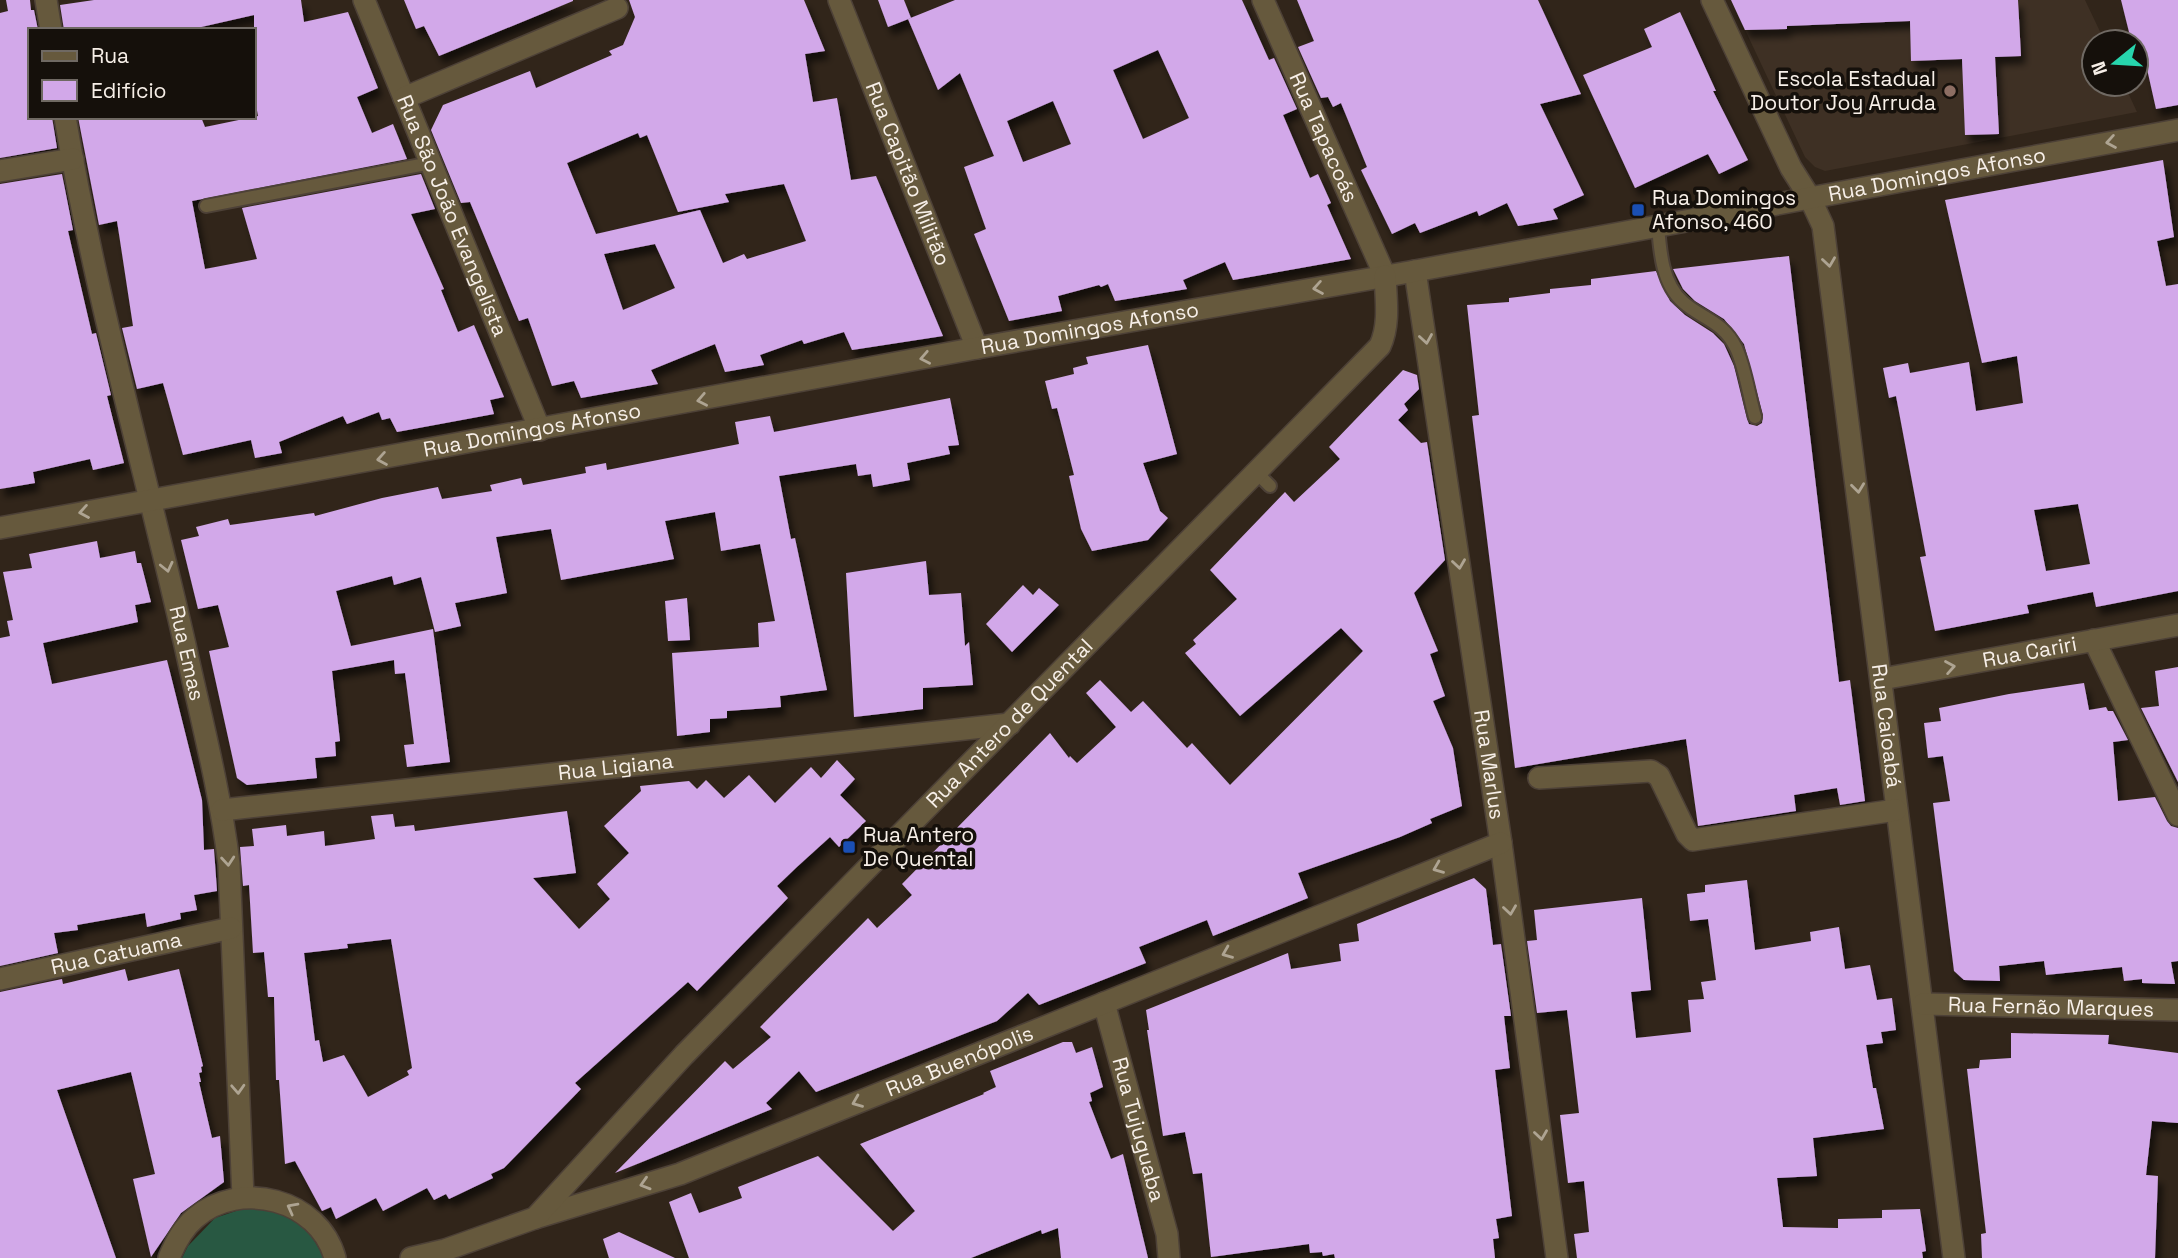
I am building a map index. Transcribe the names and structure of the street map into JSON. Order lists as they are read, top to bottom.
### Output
{
  "streets": {
    "street": [
      "Rua Tapacoás",
      "Rua Capitão Militão",
      "Rua Domingos Afonso",
      "Rua São João Evangelista",
      "Rua Cariri",
      "Rua Emas",
      "Rua Antero de Quental",
      "Rua Caioabá",
      "Rua Marlus",
      "Rua Ligiana",
      "Rua Catuama",
      "Rua Fernão Marques",
      "Rua Buenópolis",
      "Rua Tujuguaba"
    ]
  },
  "crossings": [
    ["Rua Tapacoás", "Rua Domingos Afonso"],
    ["Rua Tapacoás", "Rua Antero de Quental"],
    ["Rua Capitão Militão", "Rua Domingos Afonso"],
    ["Rua Domingos Afonso", "Rua São João Evangelista"],
    ["Rua Domingos Afonso", "Rua Emas"],
    ["Rua Domingos Afonso", "Rua Antero de Quental"],
    ["Rua Domingos Afonso", "Rua Caioabá"],
    ["Rua Domingos Afonso", "Rua Marlus"],
    ["Rua Cariri", "Rua Caioabá"],
    ["Rua Emas", "Rua Ligiana"],
    ["Rua Emas", "Rua Catuama"],
    ["Rua Antero de Quental", "Rua Ligiana"],
    ["Rua Antero de Quental", "Rua Buenópolis"],
    ["Rua Caioabá", "Rua Fernão Marques"],
    ["Rua Marlus", "Rua Buenópolis"],
    ["Rua Buenópolis", "Rua Tujuguaba"]
  ],
  "one_way": [
    "Rua Domingos Afonso",
    "Rua Cariri",
    "Rua Emas",
    "Rua Caioabá",
    "Rua Marlus",
    "Rua Buenópolis"
  ],
  "places": {
    "other": ["Escola Estadual Doutor Joy Arruda"],
    "transit": ["Rua Domingos Afonso, 460", "Rua Antero De Quental"]
  },
  "legend": ["Rua", "Edifício"],
  "north": "left"
}
